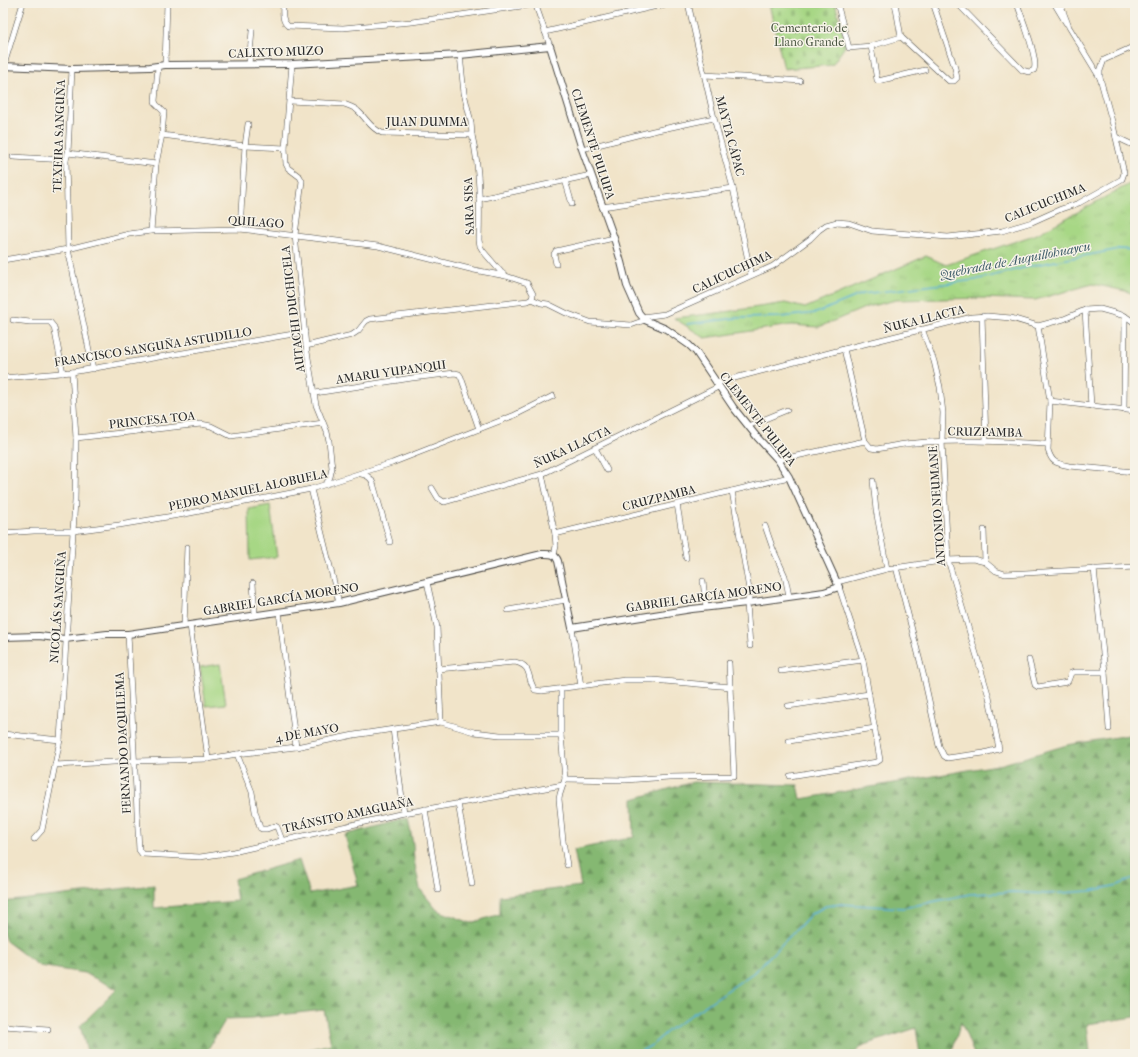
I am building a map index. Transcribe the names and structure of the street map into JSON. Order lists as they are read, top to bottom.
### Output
{
  "streets": {
    "street": [
      "CALIXTO MUZO",
      "JUAN DUMMA",
      "TEXEIRA SANGUÑA",
      "MAYTA CÁPAC",
      "CLEMENTE PULUPA",
      "CALICUCHIMA",
      "SARA SISA",
      "QUILAGO",
      "AUTACHI DUCHICELA",
      "ÑUKA LLACTA",
      "FRANCISCO SANGUÑA ASTUDILLO",
      "AMARU YUPANQUI",
      "PRINCESA TOA",
      "CRUZPAMBA",
      "PEDRO MANUEL ALOBUELA",
      "ANTONIO NEUMANE",
      "GABRIEL GARCÍA MORENO",
      "NICOLÁS SANGUÑA",
      "4 DE MAYO",
      "FERNANDO DAQUILEMA",
      "TRÁNSITO AMAGUAÑA"
    ]
  },
  "crossings": [
    ["CALIXTO MUZO", "JUAN DUMMA"],
    ["CALIXTO MUZO", "TEXEIRA SANGUÑA"],
    ["CALIXTO MUZO", "CLEMENTE PULUPA"],
    ["CALIXTO MUZO", "AUTACHI DUCHICELA"],
    ["JUAN DUMMA", "SARA SISA"],
    ["JUAN DUMMA", "AUTACHI DUCHICELA"],
    ["TEXEIRA SANGUÑA", "QUILAGO"],
    ["TEXEIRA SANGUÑA", "FRANCISCO SANGUÑA ASTUDILLO"],
    ["MAYTA CÁPAC", "CALICUCHIMA"],
    ["CLEMENTE PULUPA", "CALICUCHIMA"],
    ["CLEMENTE PULUPA", "ÑUKA LLACTA"],
    ["CLEMENTE PULUPA", "CRUZPAMBA"],
    ["CLEMENTE PULUPA", "GABRIEL GARCÍA MORENO"],
    ["CALICUCHIMA", "SARA SISA"],
    ["SARA SISA", "QUILAGO"],
    ["QUILAGO", "AUTACHI DUCHICELA"],
    ["AUTACHI DUCHICELA", "FRANCISCO SANGUÑA ASTUDILLO"],
    ["AUTACHI DUCHICELA", "AMARU YUPANQUI"],
    ["AUTACHI DUCHICELA", "PRINCESA TOA"],
    ["AUTACHI DUCHICELA", "PEDRO MANUEL ALOBUELA"],
    ["ÑUKA LLACTA", "ANTONIO NEUMANE"],
    ["FRANCISCO SANGUÑA ASTUDILLO", "NICOLÁS SANGUÑA"],
    ["AMARU YUPANQUI", "PEDRO MANUEL ALOBUELA"],
    ["PRINCESA TOA", "NICOLÁS SANGUÑA"],
    ["CRUZPAMBA", "ANTONIO NEUMANE"],
    ["PEDRO MANUEL ALOBUELA", "NICOLÁS SANGUÑA"],
    ["GABRIEL GARCÍA MORENO", "NICOLÁS SANGUÑA"],
    ["GABRIEL GARCÍA MORENO", "FERNANDO DAQUILEMA"],
    ["NICOLÁS SANGUÑA", "4 DE MAYO"],
    ["4 DE MAYO", "FERNANDO DAQUILEMA"],
    ["FERNANDO DAQUILEMA", "TRÁNSITO AMAGUAÑA"]
  ],
  "water": ["Quebrada de Auquillohuaycu"],
  "parks": ["Cementerio de Llano Grande"]
}
